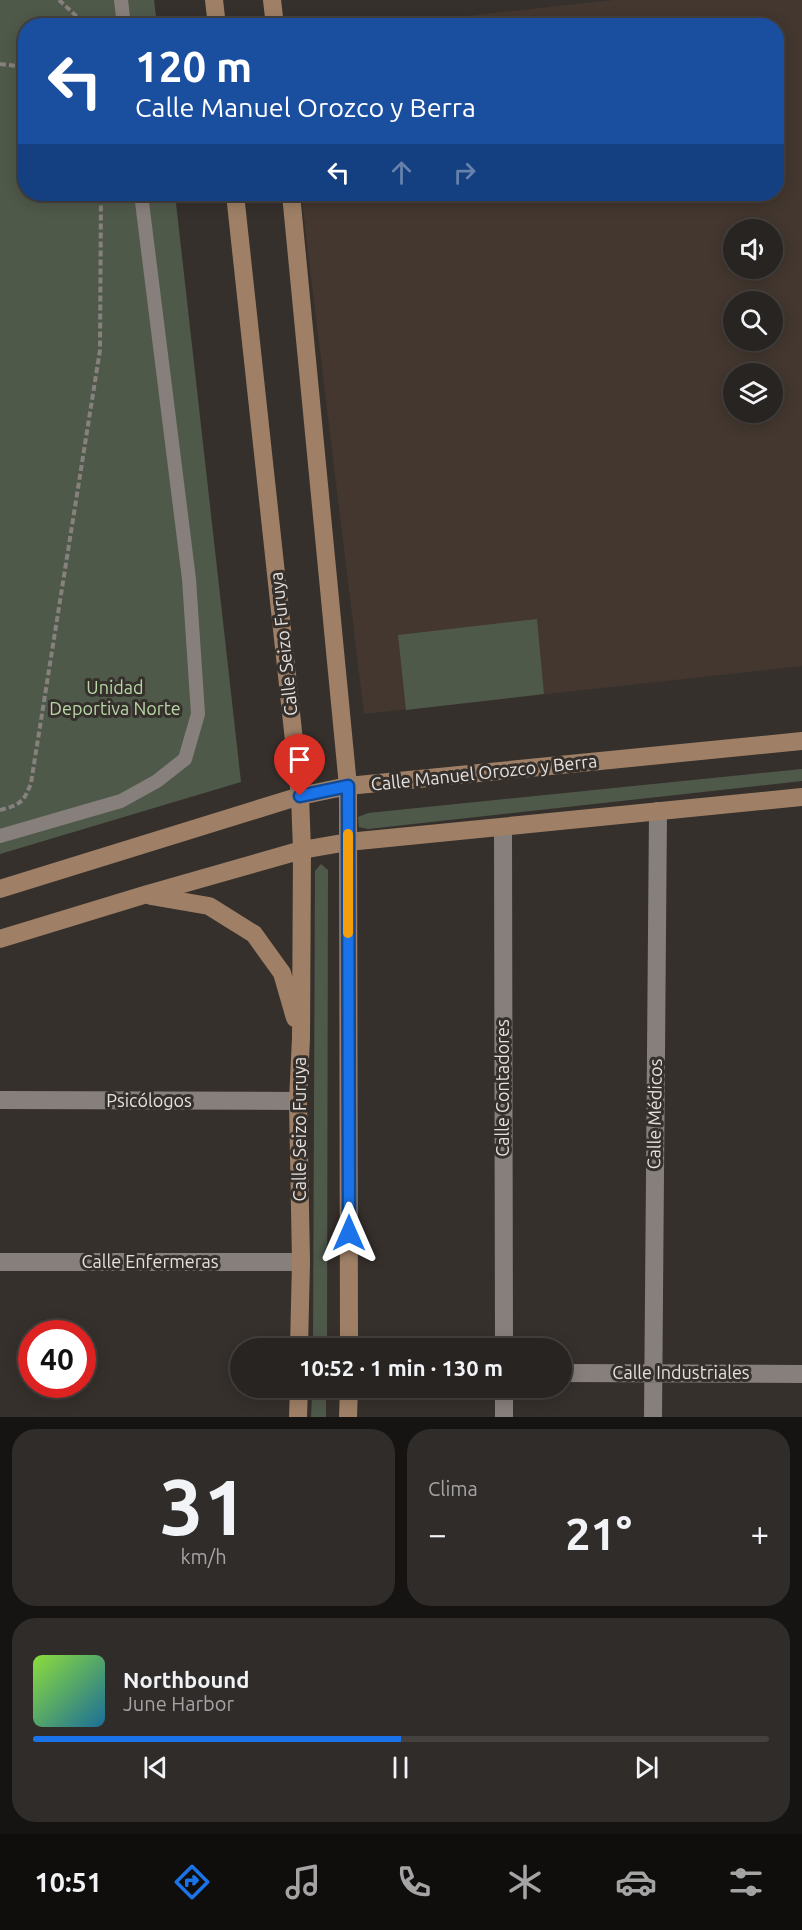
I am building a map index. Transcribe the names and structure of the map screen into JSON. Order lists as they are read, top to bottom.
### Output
{
  "streets": {
    "street": [
      "Calle Seizo Furuya",
      "Calle Manuel Orozco y Berra",
      "Calle Contadores",
      "Psicólogos",
      "Calle Médicos",
      "Calle Enfermeras",
      "Calle Industriales"
    ]
  },
  "crossings": [
    ["Calle Seizo Furuya", "Calle Manuel Orozco y Berra"],
    ["Calle Seizo Furuya", "Psicólogos"],
    ["Calle Seizo Furuya", "Calle Enfermeras"],
    ["Calle Médicos", "Calle Industriales"]
  ],
  "parks": ["Unidad Deportiva Norte"],
  "page": {
    "turn": ["120 m", "Calle Manuel Orozco y Berra"],
    "limit": "40",
    "trip": "10:52 · 1 min · 130 m",
    "tile": [
      ["31", "km/h"],
      "Clima"
    ],
    "heat": ["−", "21°", "+"],
    "song": ["Northbound", "June Harbor"],
    "tabs": "10:51"
  }
}
